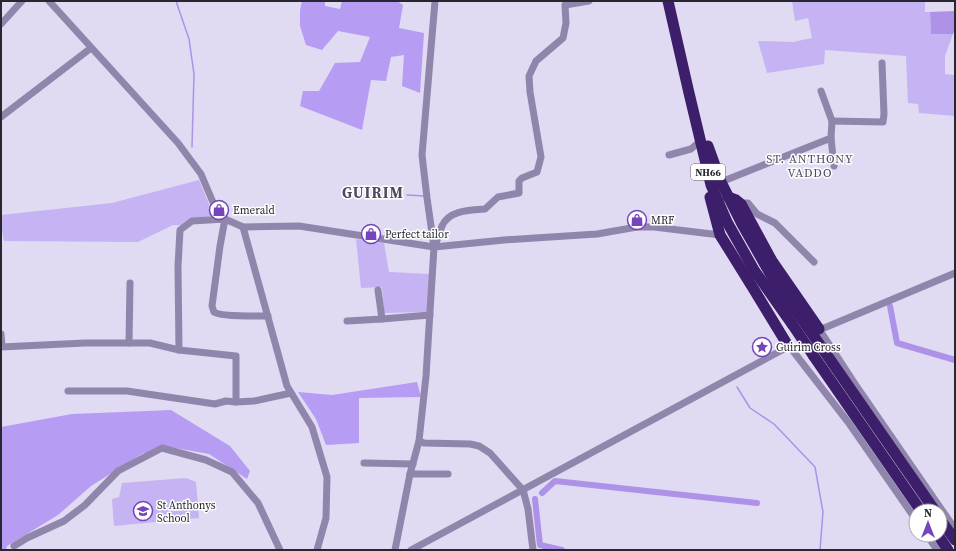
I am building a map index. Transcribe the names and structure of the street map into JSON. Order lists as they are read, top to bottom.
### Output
{
  "streets": {
    "highway": ["NH66"]
  },
  "districts": ["ST. ANTHONY VADDO", "GUIRIM"],
  "places": {
    "shop": ["Emerald", "MRF", "Perfect tailor"],
    "place": ["Guirim Cross"],
    "school or university": ["St Anthonys School"]
  },
  "north": "top"
}
